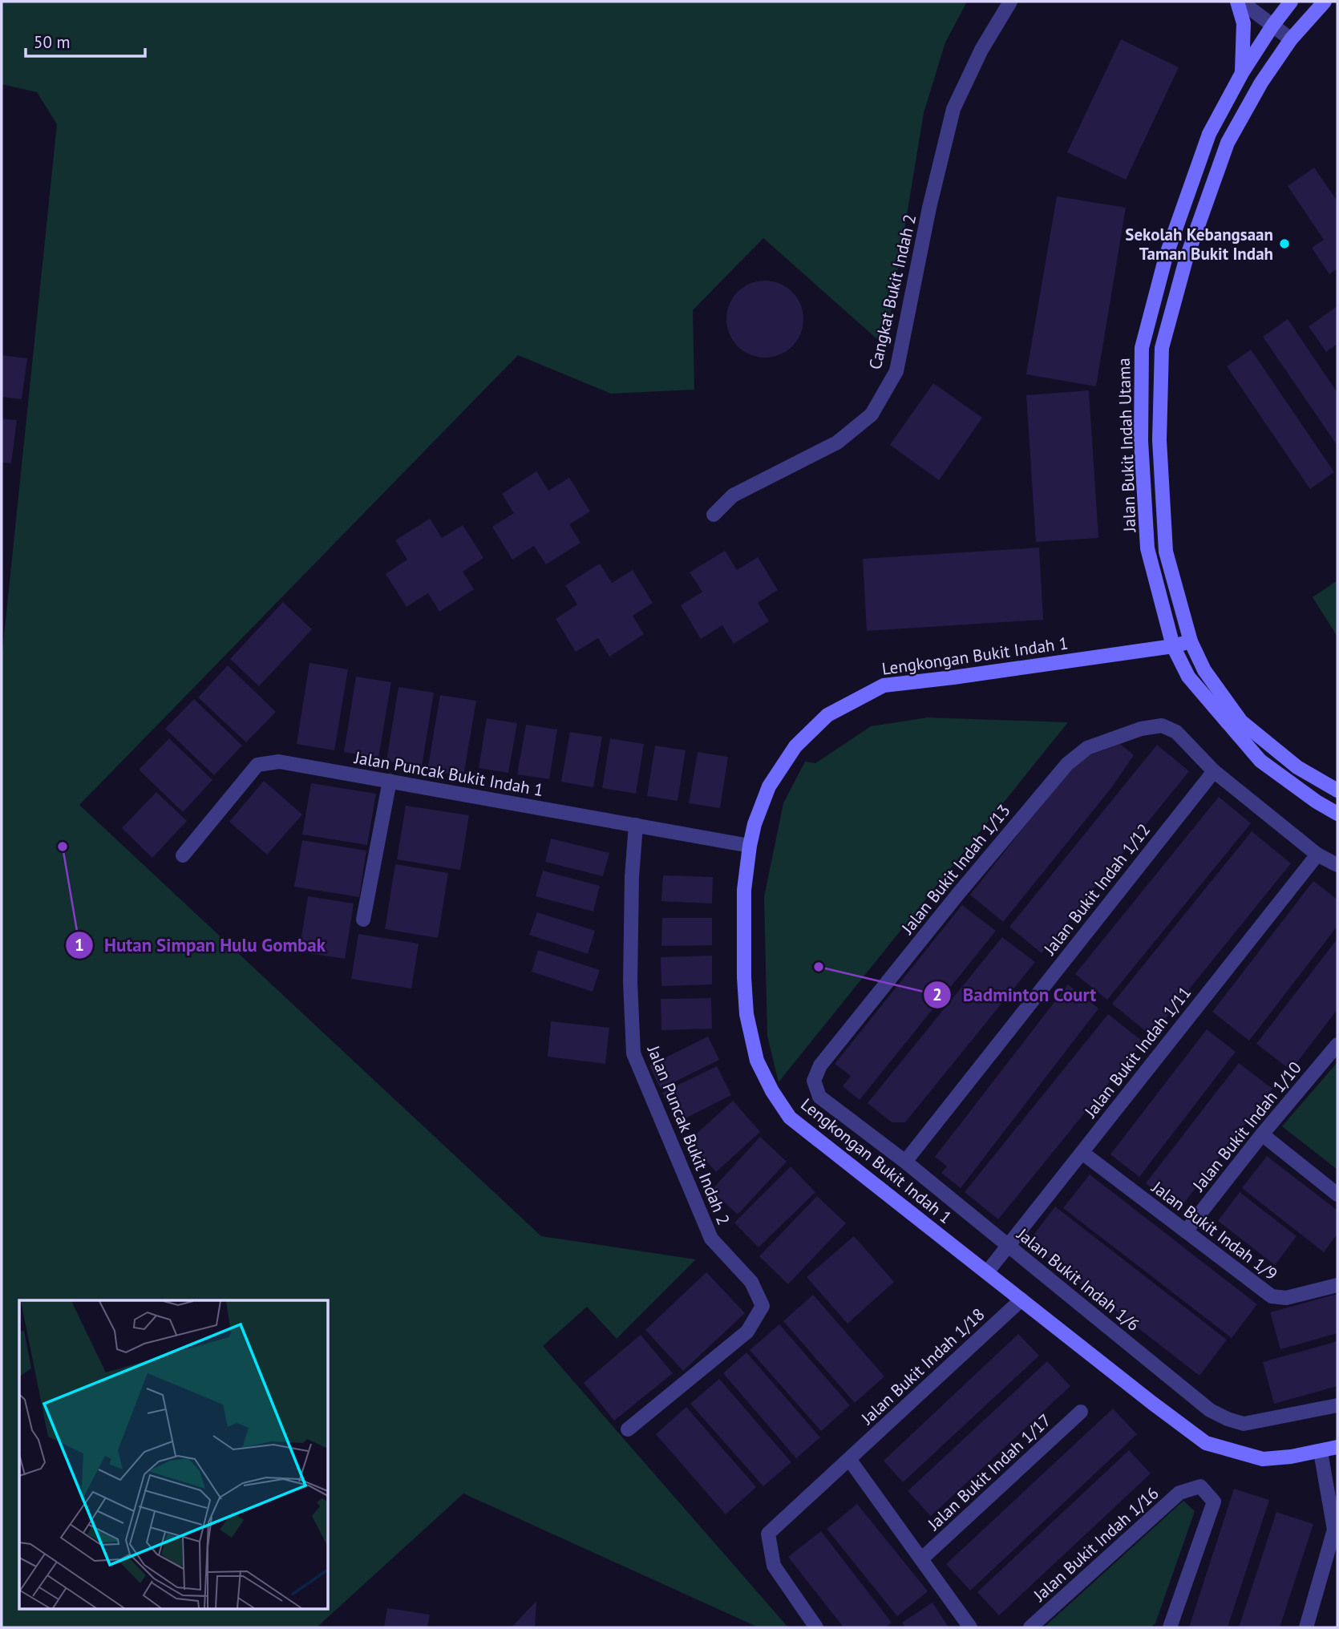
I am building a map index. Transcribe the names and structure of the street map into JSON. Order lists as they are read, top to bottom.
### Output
{
  "streets": {
    "street": [
      "Cangkat Bukit Indah 2",
      "Jalan Bukit Indah Utama",
      "Lengkongan Bukit Indah 1",
      "Jalan Puncak Bukit Indah 1",
      "Jalan Bukit Indah 1/13",
      "Jalan Bukit Indah 1/12",
      "Jalan Bukit Indah 1/11",
      "Jalan Bukit Indah 1/10",
      "Jalan Puncak Bukit Indah 2",
      "Jalan Bukit Indah 1/9",
      "Jalan Bukit Indah 1/6",
      "Jalan Bukit Indah 1/18",
      "Jalan Bukit Indah 1/17",
      "Jalan Bukit Indah 1/16"
    ]
  },
  "crossings": [
    ["Jalan Bukit Indah Utama", "Lengkongan Bukit Indah 1"],
    ["Lengkongan Bukit Indah 1", "Jalan Puncak Bukit Indah 1"],
    ["Lengkongan Bukit Indah 1", "Jalan Bukit Indah 1/11"],
    ["Lengkongan Bukit Indah 1", "Jalan Bukit Indah 1/18"],
    ["Jalan Puncak Bukit Indah 1", "Jalan Puncak Bukit Indah 2"],
    ["Jalan Bukit Indah 1/13", "Jalan Bukit Indah 1/12"],
    ["Jalan Bukit Indah 1/13", "Jalan Bukit Indah 1/6"],
    ["Jalan Bukit Indah 1/12", "Jalan Bukit Indah 1/6"],
    ["Jalan Bukit Indah 1/11", "Jalan Bukit Indah 1/9"],
    ["Jalan Bukit Indah 1/11", "Jalan Bukit Indah 1/6"],
    ["Jalan Bukit Indah 1/10", "Jalan Bukit Indah 1/9"]
  ],
  "places": ["Sekolah Kebangsaan Taman Bukit Indah", "Hutan Simpan Hulu Gombak", "Badminton Court"],
  "scale_bar": "50 m"
}
